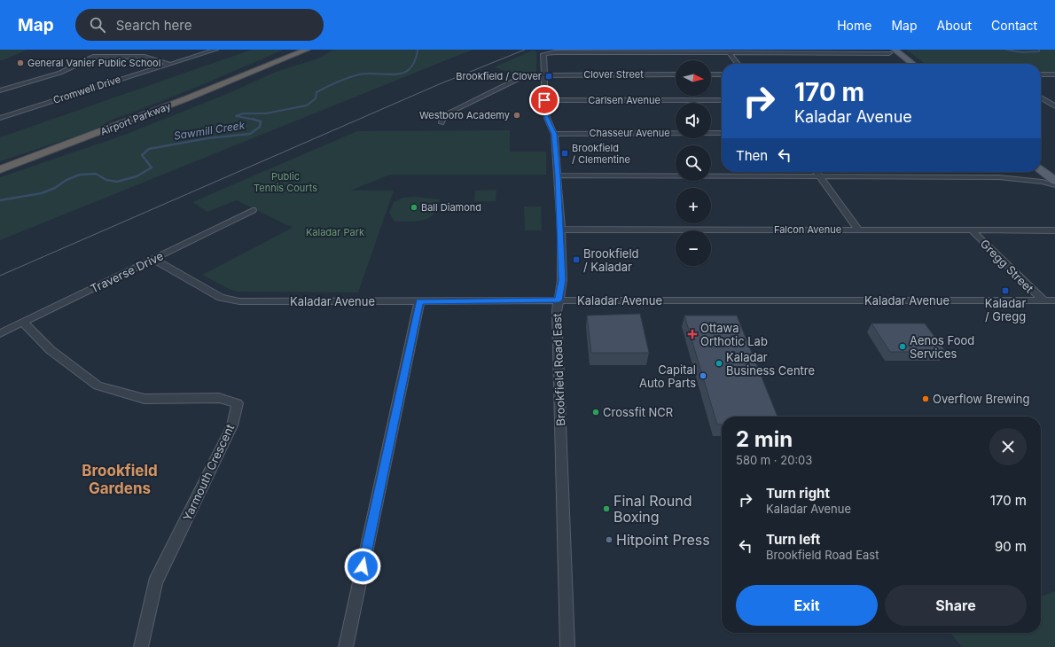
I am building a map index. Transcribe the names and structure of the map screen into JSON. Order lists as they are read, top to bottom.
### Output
{
  "streets": {
    "highway": ["Airport Parkway"],
    "street": [
      "Clover Street",
      "Cromwell Drive",
      "Carlsen Avenue",
      "Chasseur Avenue",
      "Falcon Avenue",
      "Gregg Street",
      "Traverse Drive",
      "Kaladar Avenue",
      "Brookfield Road East",
      "Yarmouth Crescent"
    ]
  },
  "crossings": [
    ["Clover Street", "Brookfield Road East"],
    ["Carlsen Avenue", "Brookfield Road East"],
    ["Chasseur Avenue", "Brookfield Road East"],
    ["Falcon Avenue", "Gregg Street"],
    ["Falcon Avenue", "Brookfield Road East"],
    ["Gregg Street", "Kaladar Avenue"],
    ["Traverse Drive", "Kaladar Avenue"],
    ["Traverse Drive", "Yarmouth Crescent"],
    ["Kaladar Avenue", "Brookfield Road East"]
  ],
  "districts": ["Brookfield Gardens"],
  "water": ["Sawmill Creek"],
  "parks": ["Public Tennis Courts", "Kaladar Park"],
  "places": {
    "other": [
      "General Vanier Public School",
      "Westboro Academy",
      "Ball Diamond",
      "Aenos Food Services",
      "Kaladar Business Centre",
      "Capital Auto Parts",
      "Overflow Brewing",
      "Crossfit NCR",
      "Final Round Boxing",
      "Hitpoint Press"
    ],
    "transit": [
      "Brookfield / Clover",
      "Brookfield / Clementine",
      "Brookfield / Kaladar",
      "Kaladar / Gregg"
    ],
    "health": ["Ottawa Orthotic Lab"]
  },
  "north": "right",
  "page": {
    "header": "Map",
    "search": "Search here",
    "nav": [
      "Home",
      "Map",
      "About",
      "Contact"
    ],
    "map_buttons": ["+", "−"],
    "turn": ["170 m", "Kaladar Avenue"],
    "then": "Then",
    "heading": ["2 min", "580 m · 20:03"],
    "list": [
      {
        "name": "Turn right",
        "note": "Kaladar Avenue",
        "value": "170 m"
      },
      {
        "name": "Turn left",
        "note": "Brookfield Road East",
        "value": "90 m"
      }
    ],
    "buttons": ["Exit", "Share"]
  }
}
